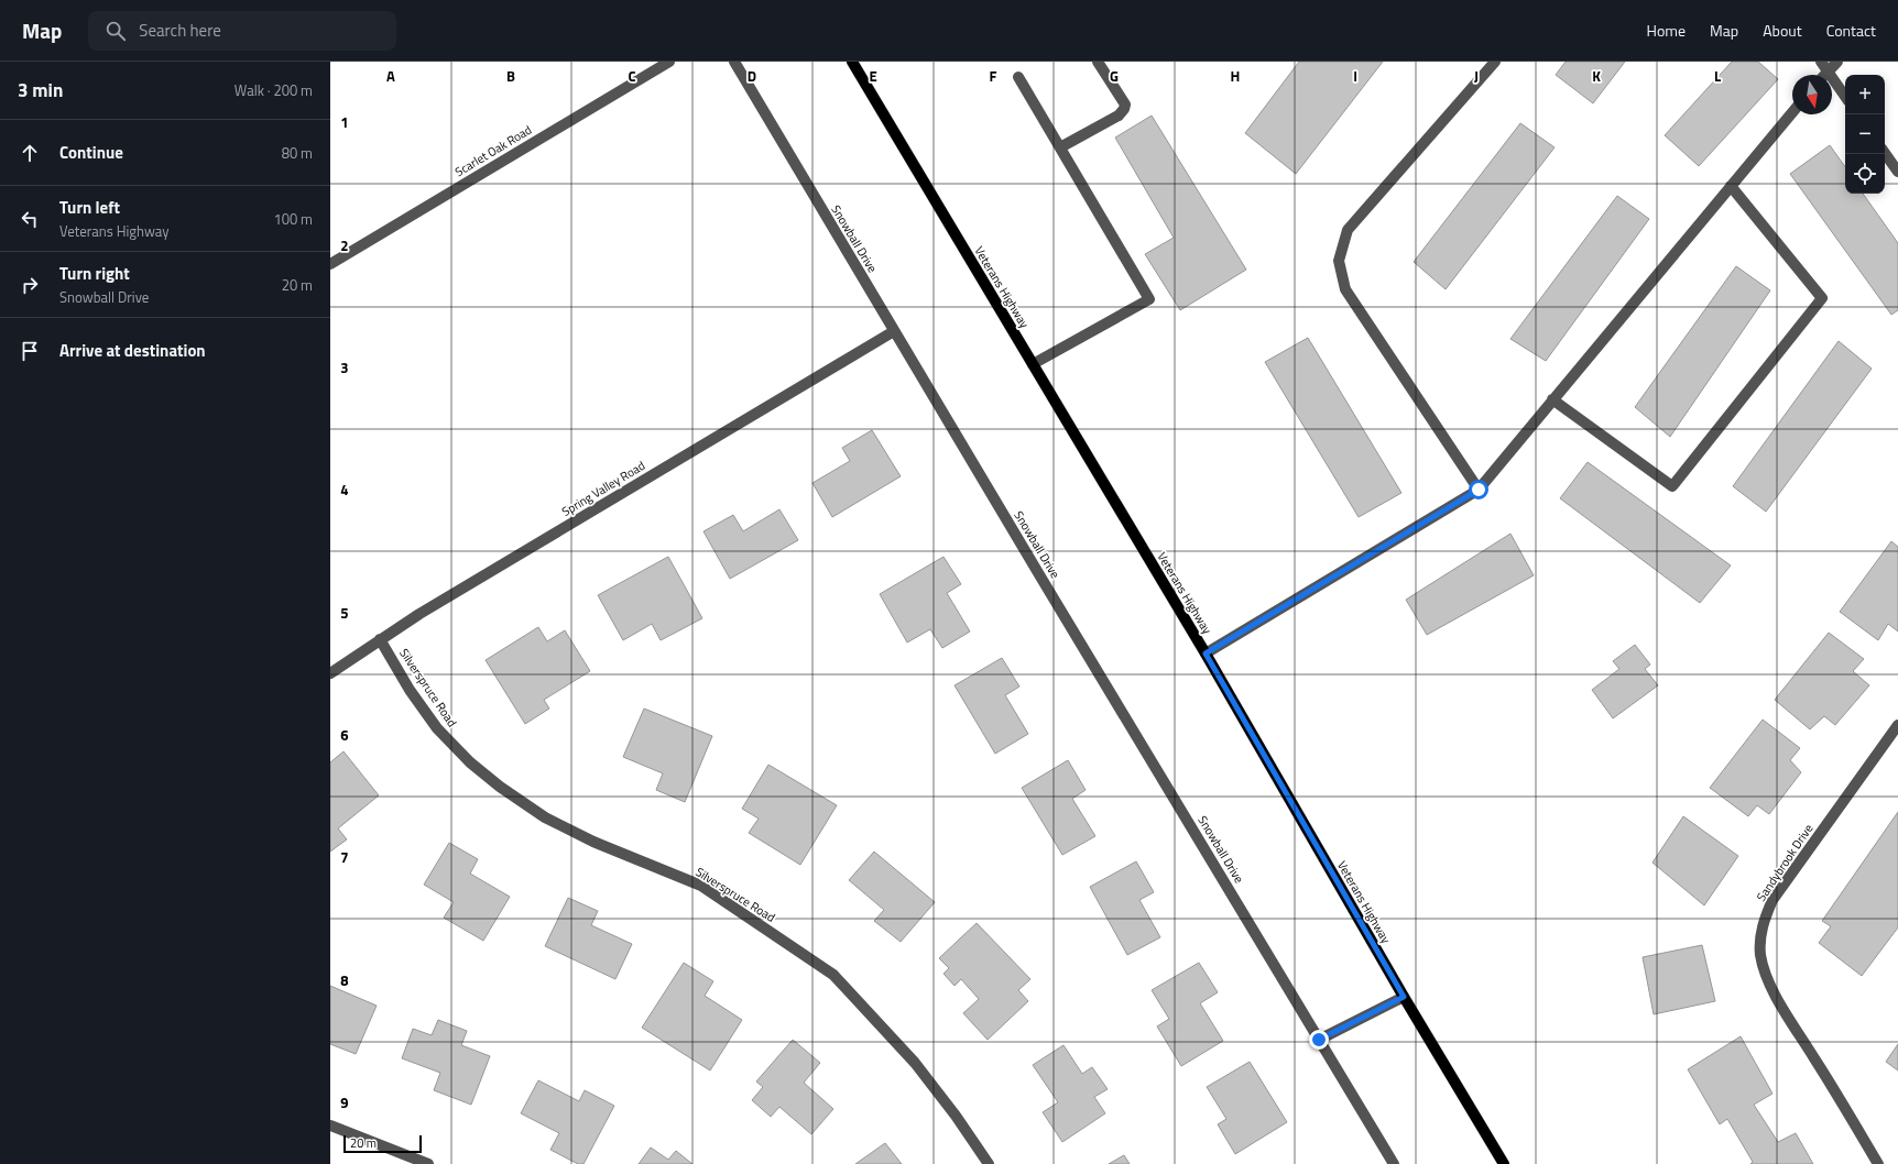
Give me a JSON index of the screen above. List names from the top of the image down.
{
  "streets": {
    "main road": ["Veterans Highway"],
    "street": [
      "Scarlet Oak Road",
      "Snowball Drive",
      "Spring Valley Road",
      "Silverspruce Road",
      "Sandybrook Drive"
    ]
  },
  "crossings": [
    ["Snowball Drive", "Spring Valley Road"],
    ["Spring Valley Road", "Silverspruce Road"]
  ],
  "scale_bar": "20 m",
  "north": "bottom",
  "page": {
    "header": "Map",
    "search": "Search here",
    "nav": [
      "Home",
      "Map",
      "About",
      "Contact"
    ],
    "heading": ["3 min", "Walk · 200 m"],
    "map_buttons": ["+", "−"],
    "list": [
      ["Continue", "80 m"],
      ["Turn left", "Veterans Highway", "100 m"],
      ["Turn right", "Snowball Drive", "20 m"],
      "Arrive at destination"
    ],
    "scale": "20 m"
  },
  "grid": {
    "columns": [
      "A",
      "B",
      "C",
      "D",
      "E",
      "F",
      "G",
      "H",
      "I",
      "J",
      "K",
      "L"
    ],
    "rows": [
      "1",
      "2",
      "3",
      "4",
      "5",
      "6",
      "7",
      "8",
      "9"
    ]
  }
}
